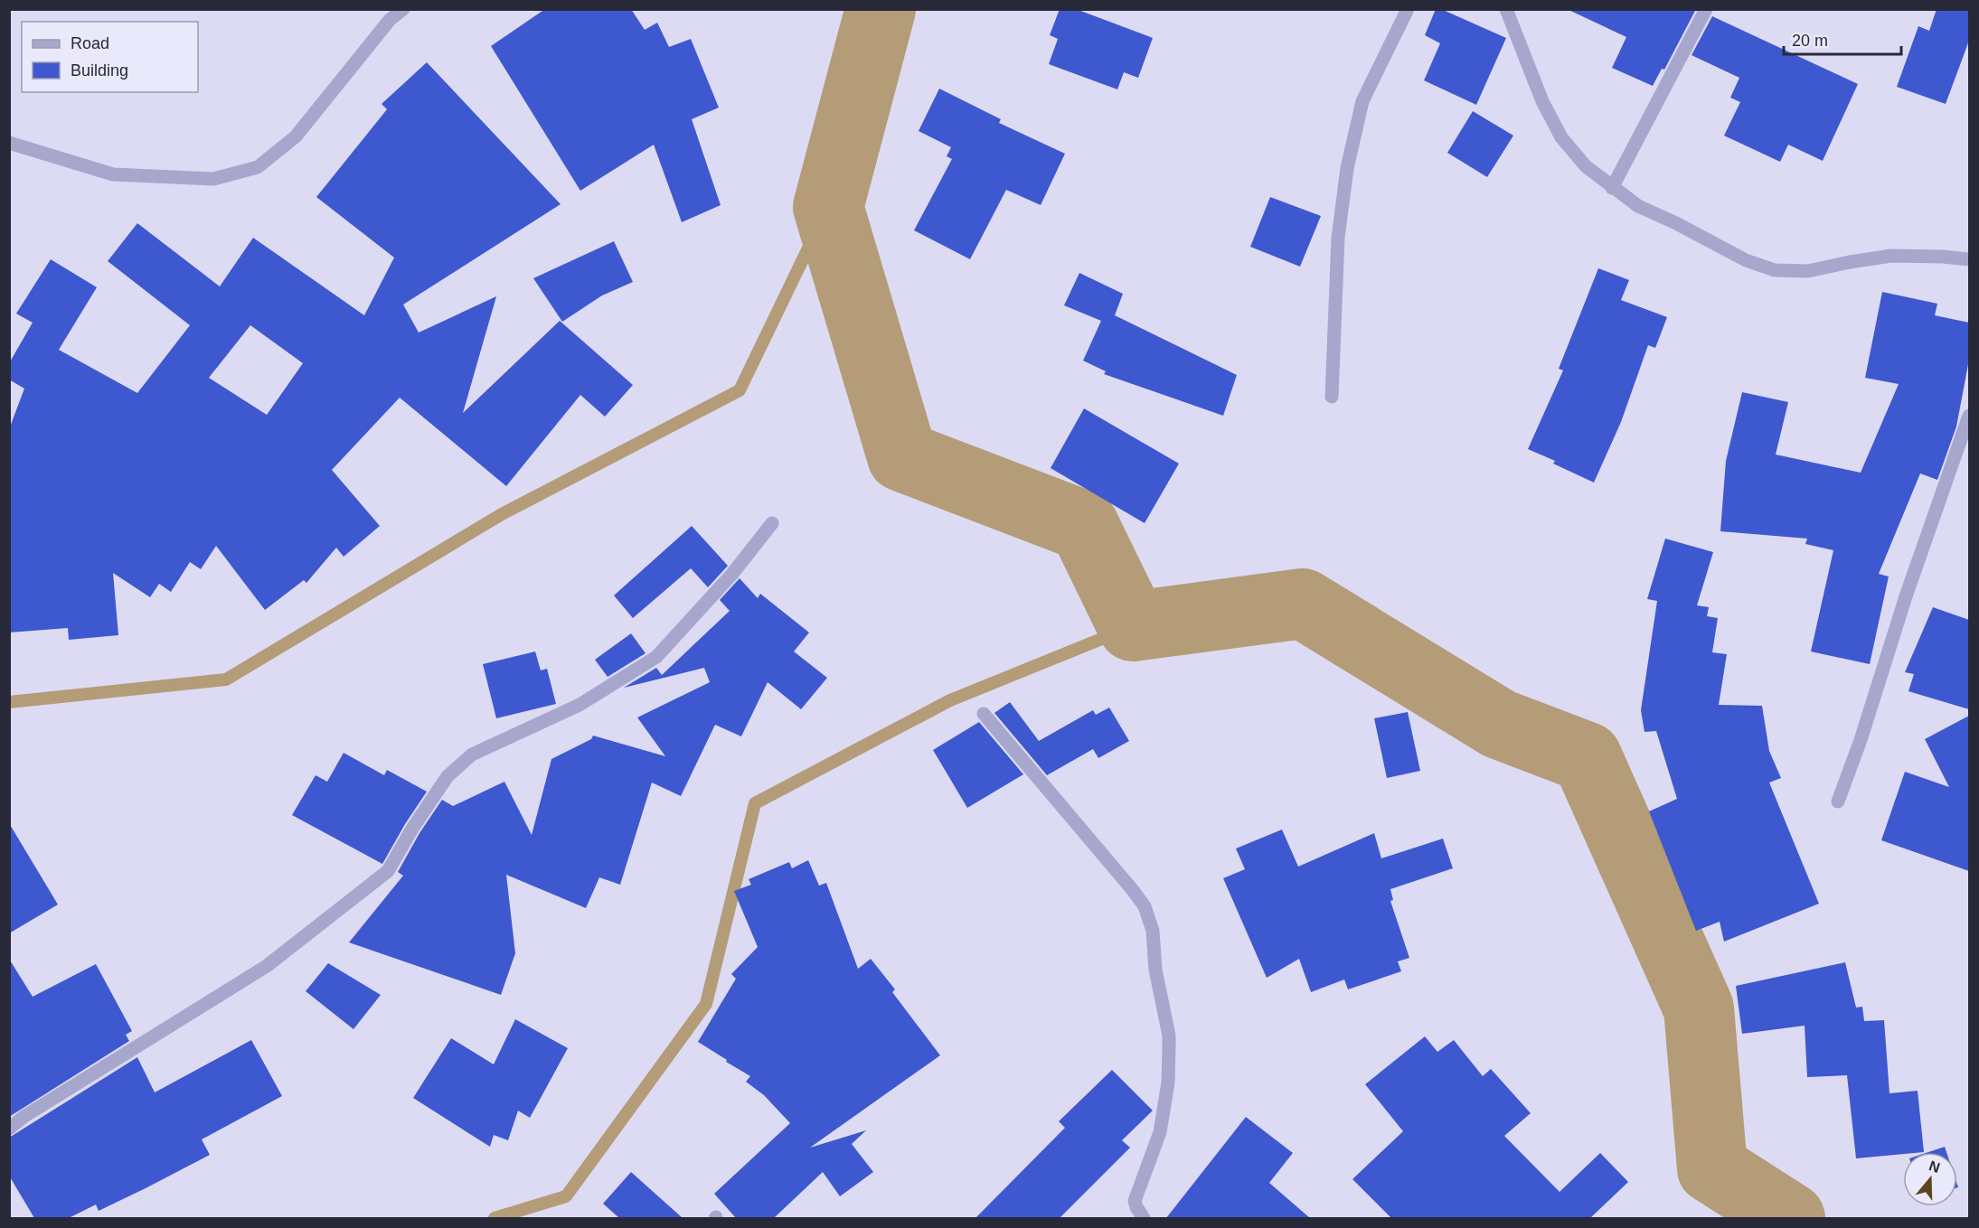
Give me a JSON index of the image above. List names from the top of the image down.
{
  "legend": ["Road", "Building"],
  "scale_bar": "20 m",
  "north": "top"
}
